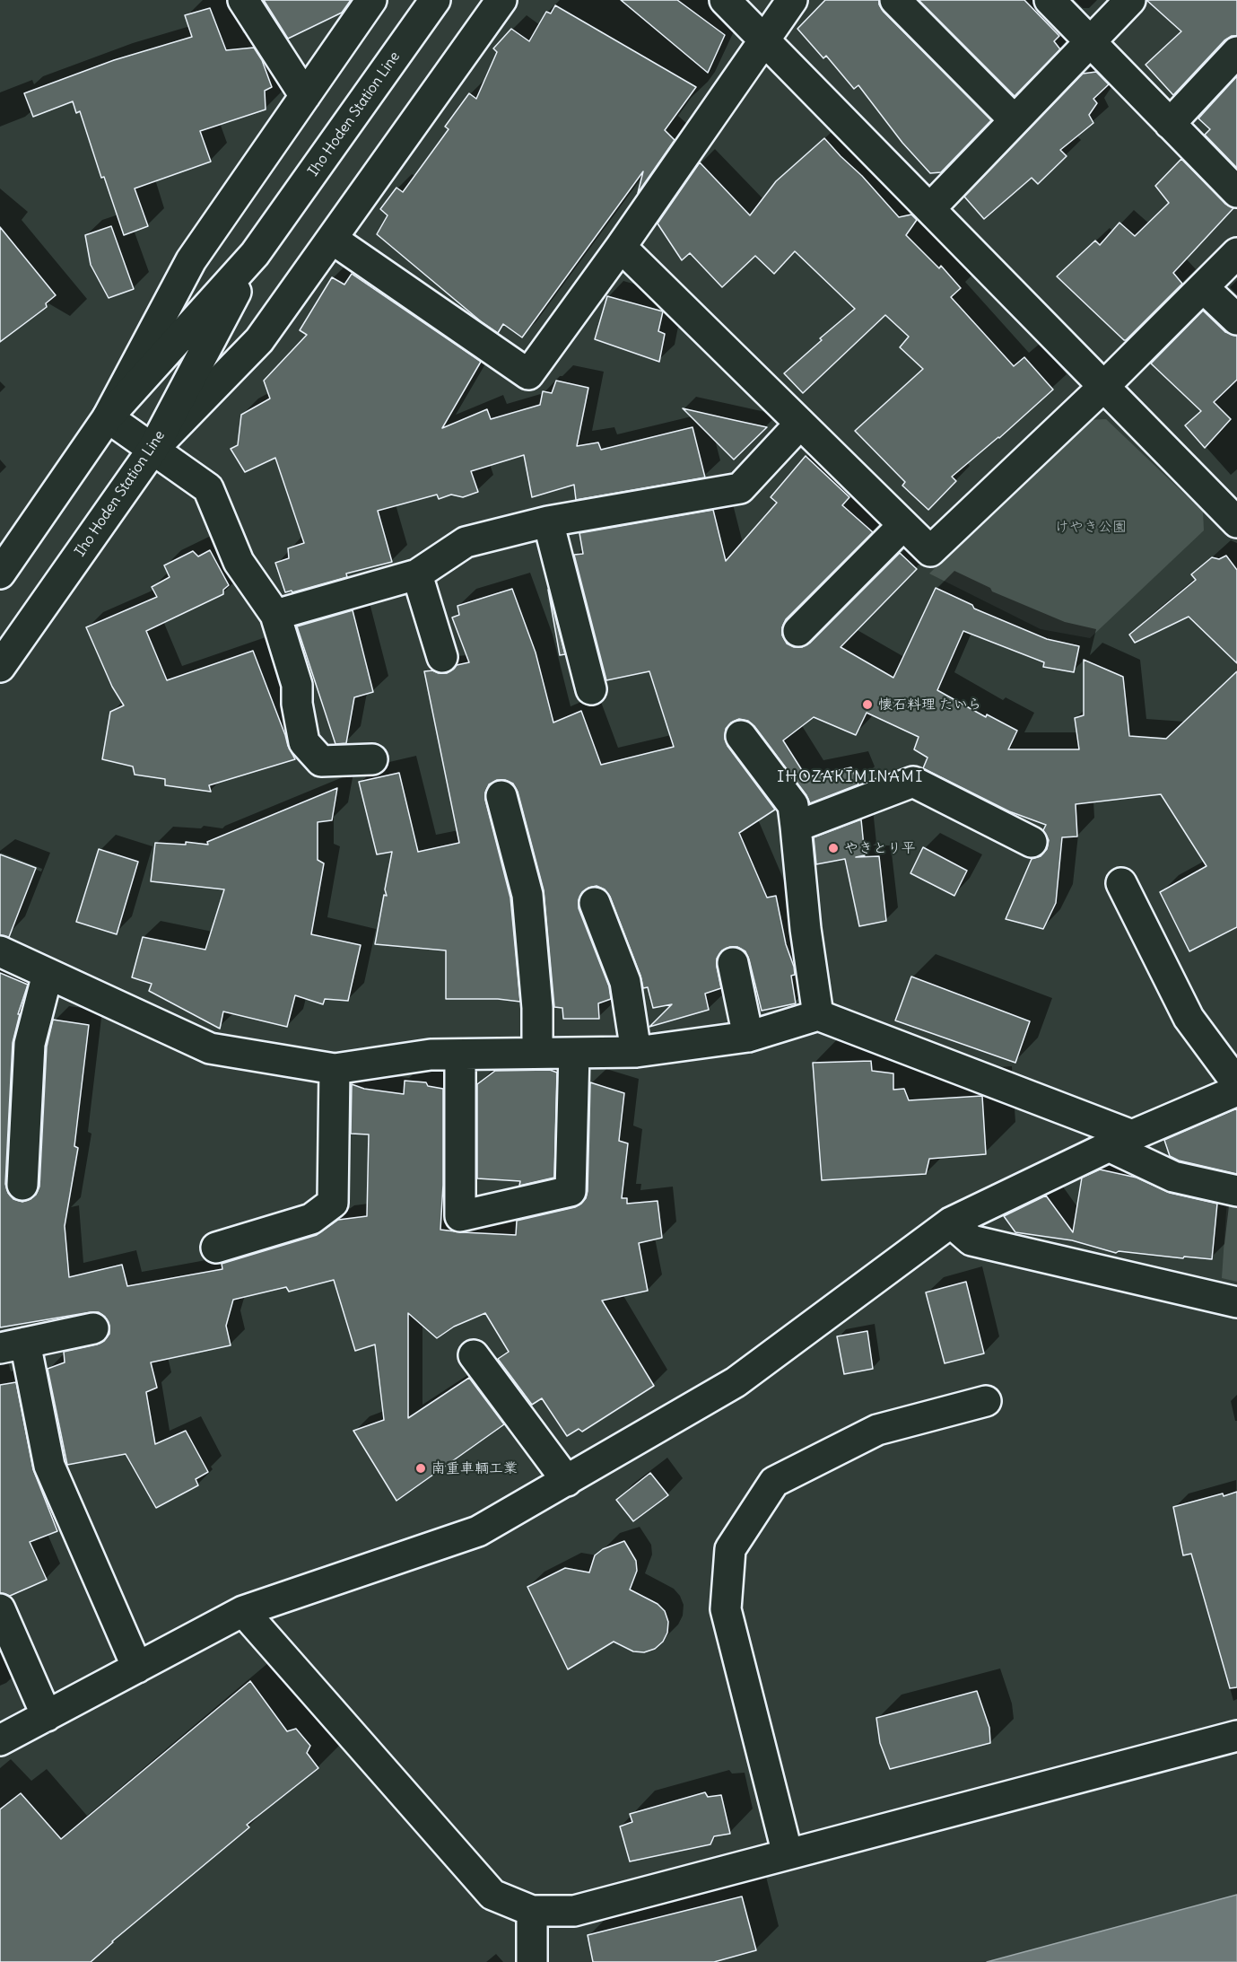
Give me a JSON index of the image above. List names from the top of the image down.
{
  "streets": {
    "street": ["Iho Hoden Station Line"]
  },
  "districts": ["IHOZAKIMINAMI"],
  "parks": ["けやき公園"],
  "places": ["懐石料理 たいら", "やきとり平", "南重車輌工業"]
}
